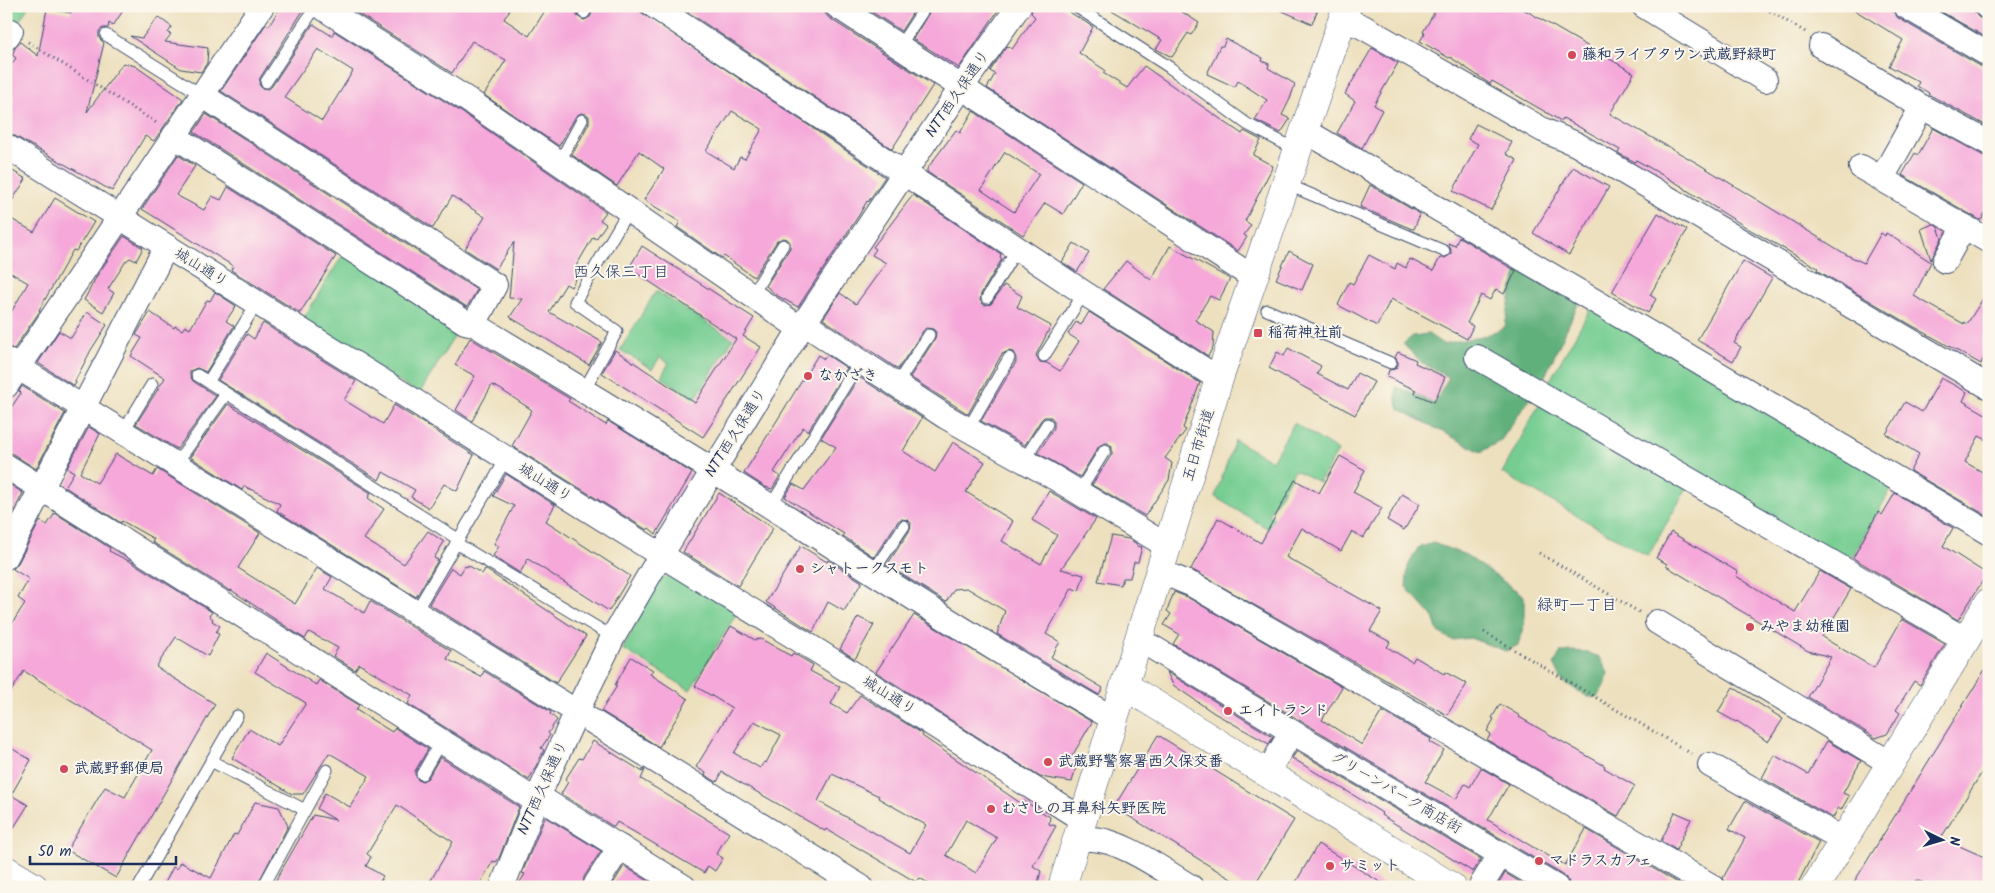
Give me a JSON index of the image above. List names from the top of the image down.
{
  "streets": {
    "main road": ["五日市街道"],
    "street": ["NTT西久保通り", "城山通り", "グリーンパーク商店街"]
  },
  "crossings": [
    ["NTT西久保通り", "城山通り"],
    ["城山通り", "五日市街道"]
  ],
  "districts": ["西久保三丁目", "緑町一丁目"],
  "places": {
    "other": [
      "藤和ライブタウン武蔵野緑町",
      "なかざき",
      "シャトークスモト",
      "みやま幼稚園",
      "エイトランド",
      "武蔵野警察署西久保交番",
      "武蔵野郵便局",
      "むさしの耳鼻科矢野医院",
      "マドラスカフェ",
      "サミット"
    ],
    "transit": ["稲荷神社前"]
  },
  "scale_bar": "50 m",
  "north": "right"
}
